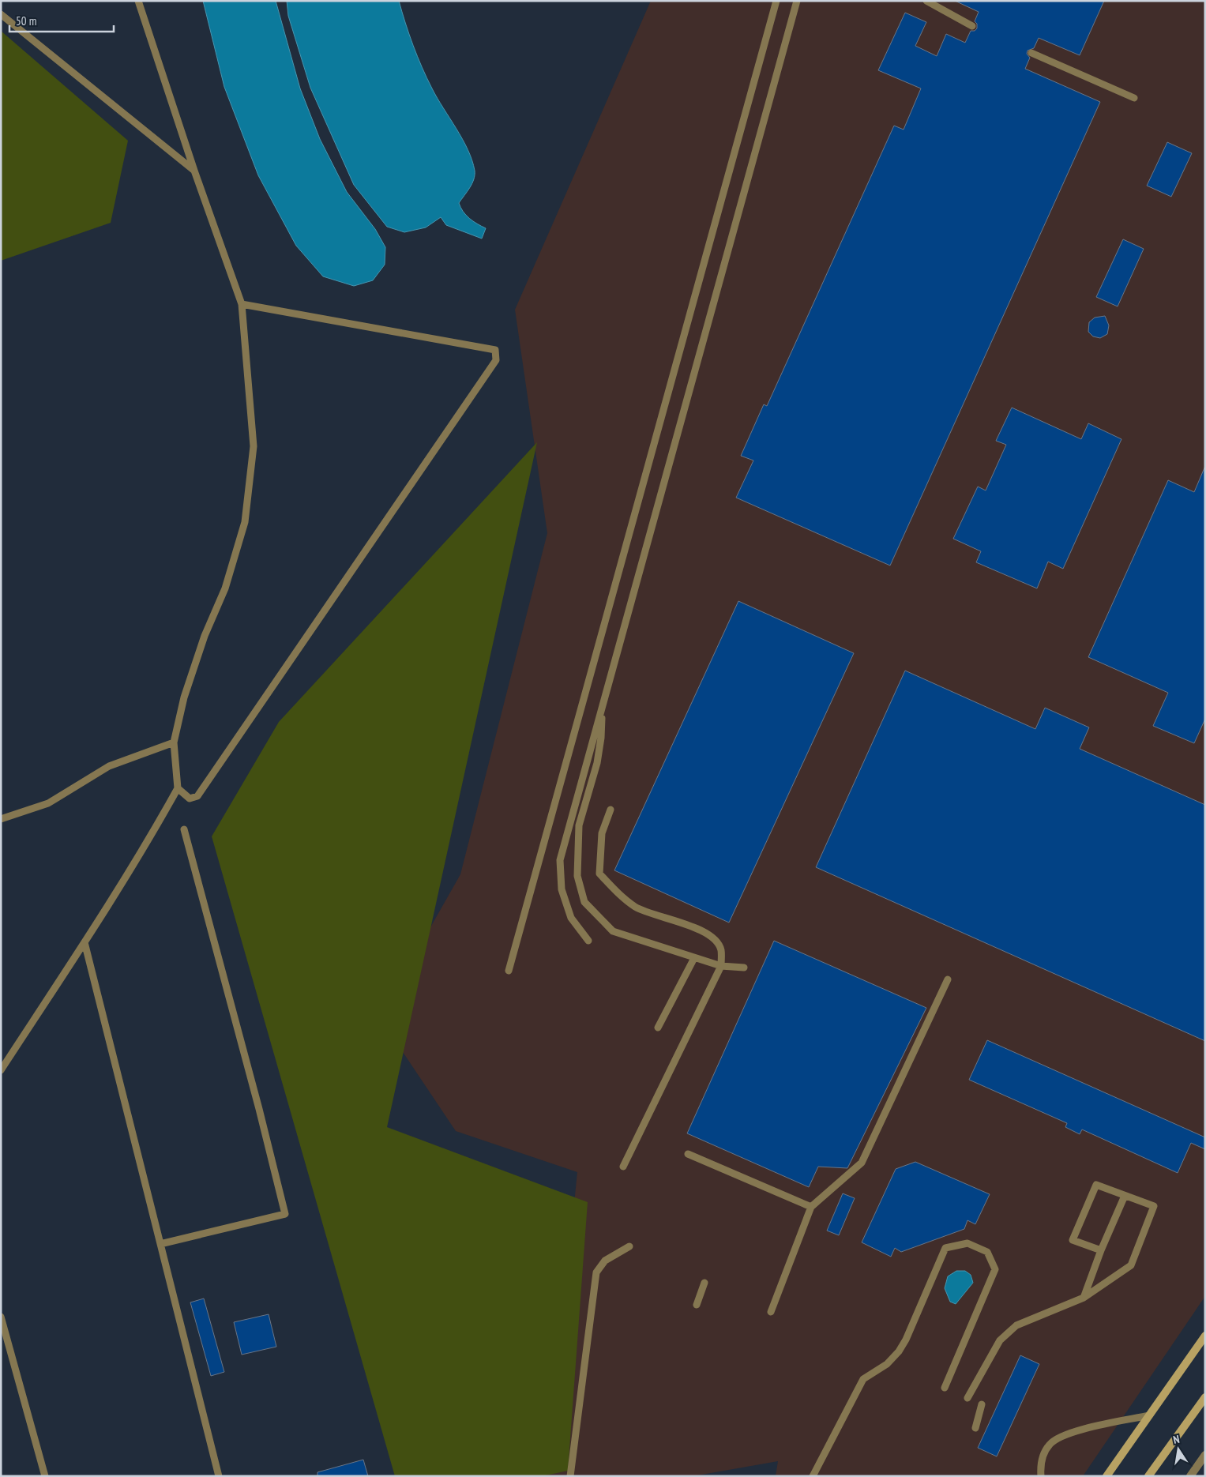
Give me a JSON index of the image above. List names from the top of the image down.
{
  "scale_bar": "50 m",
  "north": "top"
}
